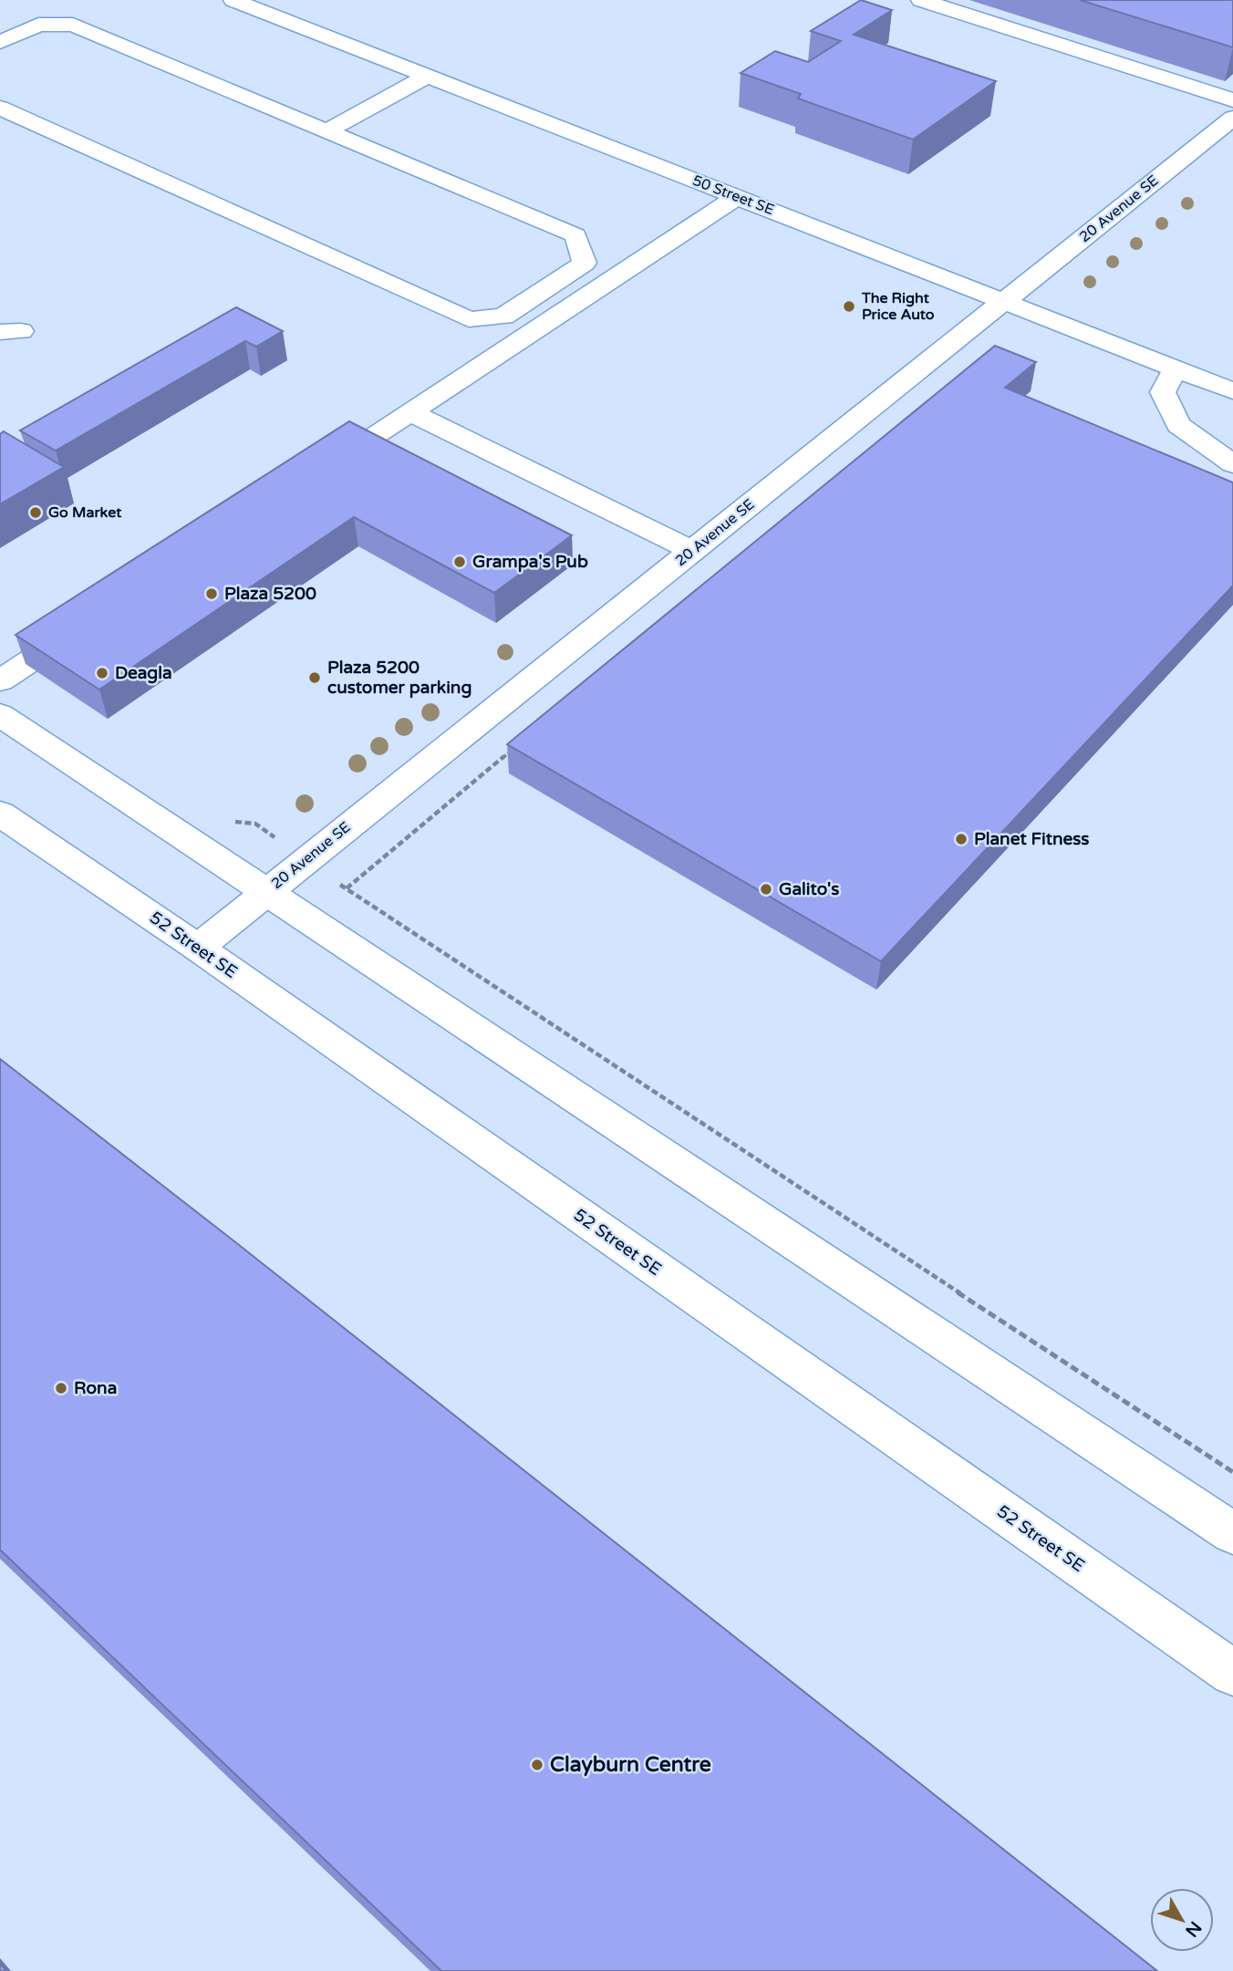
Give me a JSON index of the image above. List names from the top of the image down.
{
  "streets": {
    "street": ["50 Street SE", "20 Avenue SE", "52 Street SE"]
  },
  "crossings": [
    ["50 Street SE", "20 Avenue SE"],
    ["20 Avenue SE", "52 Street SE"]
  ],
  "places": [
    "The Right Price Auto",
    "Go Market",
    "Grampa's Pub",
    "Plaza 5200",
    "Deagla",
    "Plaza 5200 customer parking",
    "Planet Fitness",
    "Galito's",
    "Rona",
    "Clayburn Centre"
  ],
  "north": "bottom right"
}
